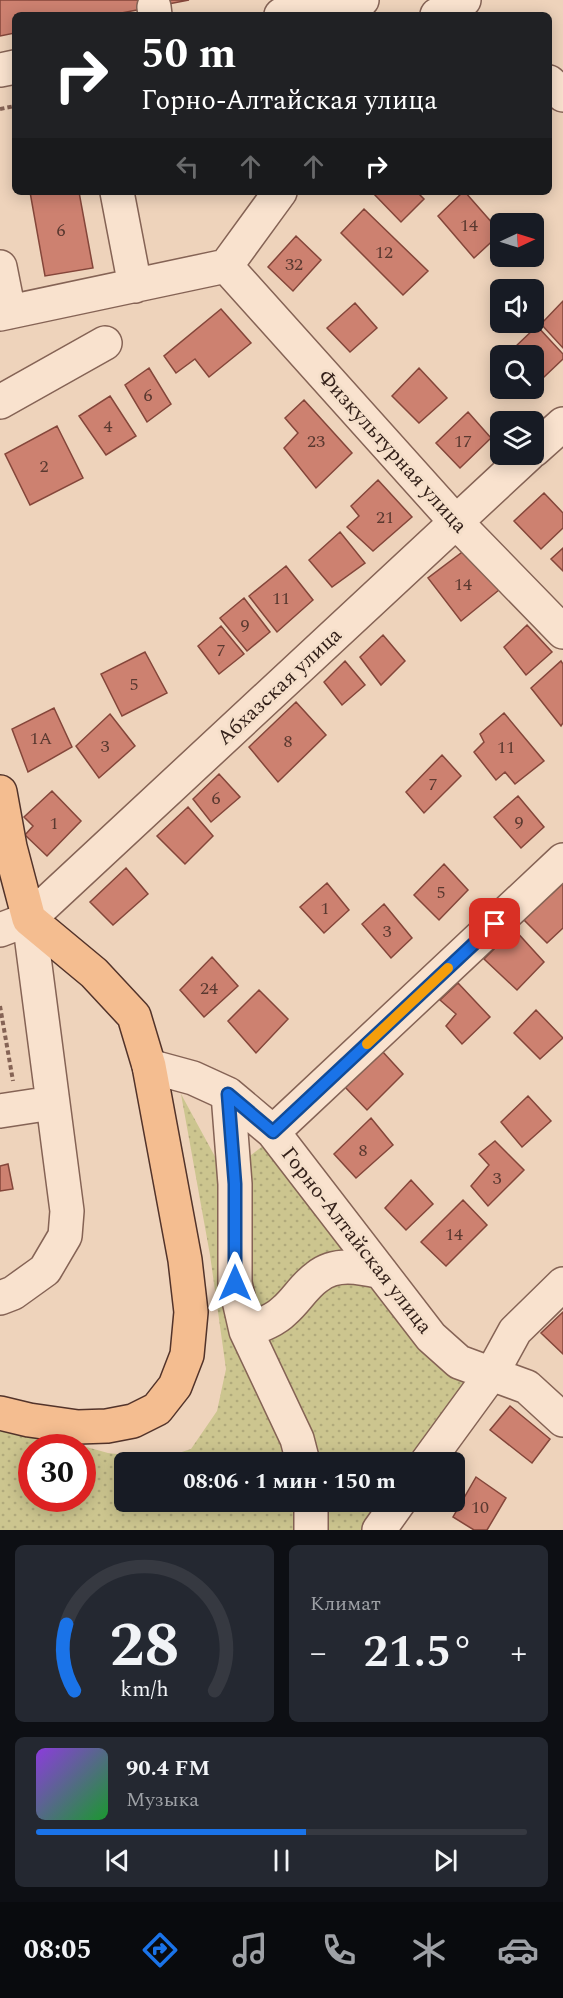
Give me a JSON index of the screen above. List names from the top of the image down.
{
  "streets": {
    "street": ["Физкультурная улица", "Абхазская улица", "Горно-Алтайская улица"]
  },
  "crossings": [
    ["Физкультурная улица", "Абхазская улица"]
  ],
  "house_numbers": [
    "14",
    "6",
    "12",
    "32",
    "6",
    "4",
    "23",
    "17",
    "2",
    "21",
    "14",
    "11",
    "9",
    "7",
    "5",
    "1А",
    "8",
    "3",
    "11",
    "7",
    "6",
    "9",
    "1",
    "5",
    "1",
    "3",
    "24",
    "8",
    "3",
    "14",
    "10"
  ],
  "north": "right",
  "page": {
    "turn": ["50 m", "Горно-Алтайская улица"],
    "limit": "30",
    "trip": "08:06 · 1 мин · 150 m",
    "tile": "Климат",
    "heat": ["−", "21.5°", "+"],
    "song": ["90.4 FM", "Музыка"],
    "tabs": "08:05",
    "gauge": ["28", "km/h"]
  }
}
